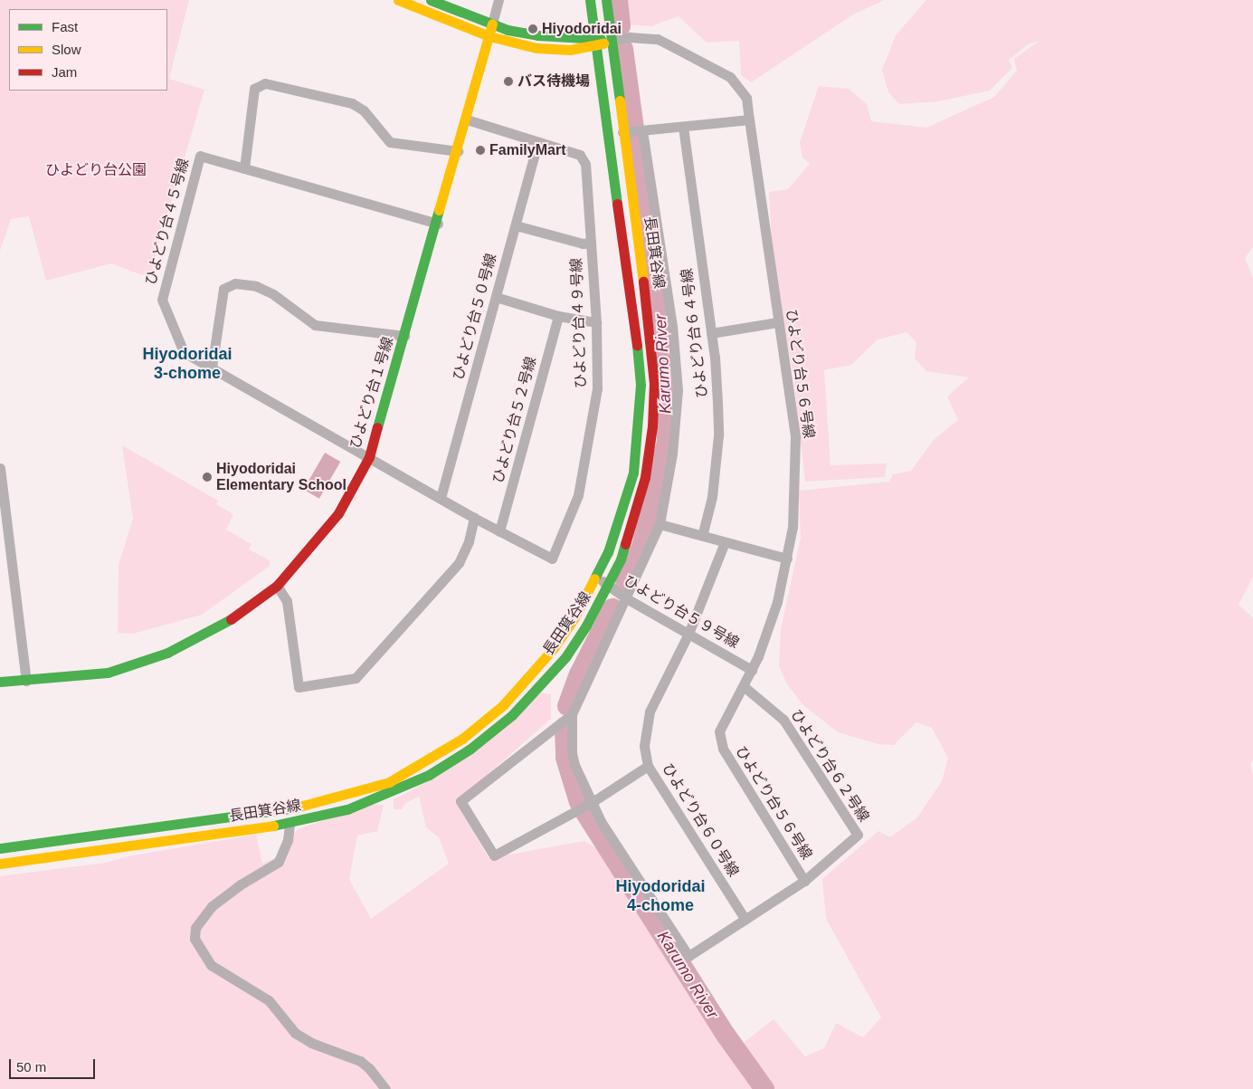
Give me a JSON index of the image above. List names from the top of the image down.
{
  "streets": {
    "street": [
      "ひよどり台４５号線",
      "長田箕谷線",
      "ひよどり台５０号線",
      "ひよどり台４９号線",
      "ひよどり台６４号線",
      "ひよどり台５６号線",
      "ひよどり台１号線",
      "ひよどり台５２号線",
      "ひよどり台５９号線",
      "ひよどり台６２号線",
      "ひよどり台６０号線"
    ]
  },
  "crossings": [
    ["ひよどり台４５号線", "ひよどり台４９号線"],
    ["ひよどり台４５号線", "ひよどり台１号線"],
    ["長田箕谷線", "ひよどり台５６号線"],
    ["長田箕谷線", "ひよどり台５９号線"],
    ["ひよどり台５０号線", "ひよどり台４９号線"],
    ["ひよどり台４９号線", "ひよどり台１号線"],
    ["ひよどり台４９号線", "ひよどり台５２号線"],
    ["ひよどり台５６号線", "ひよどり台５９号線"],
    ["ひよどり台５６号線", "ひよどり台６２号線"],
    ["ひよどり台５６号線", "ひよどり台６０号線"],
    ["ひよどり台５９号線", "ひよどり台６０号線"]
  ],
  "districts": ["Hiyodoridai 3-chome", "Hiyodoridai 4-chome"],
  "water": ["Karumo River"],
  "parks": ["ひよどり台公園"],
  "places": [
    "Hiyodoridai",
    "バス待機場",
    "FamilyMart",
    "Hiyodoridai Elementary School"
  ],
  "legend": ["Fast", "Slow", "Jam"],
  "scale_bar": "50 m"
}
